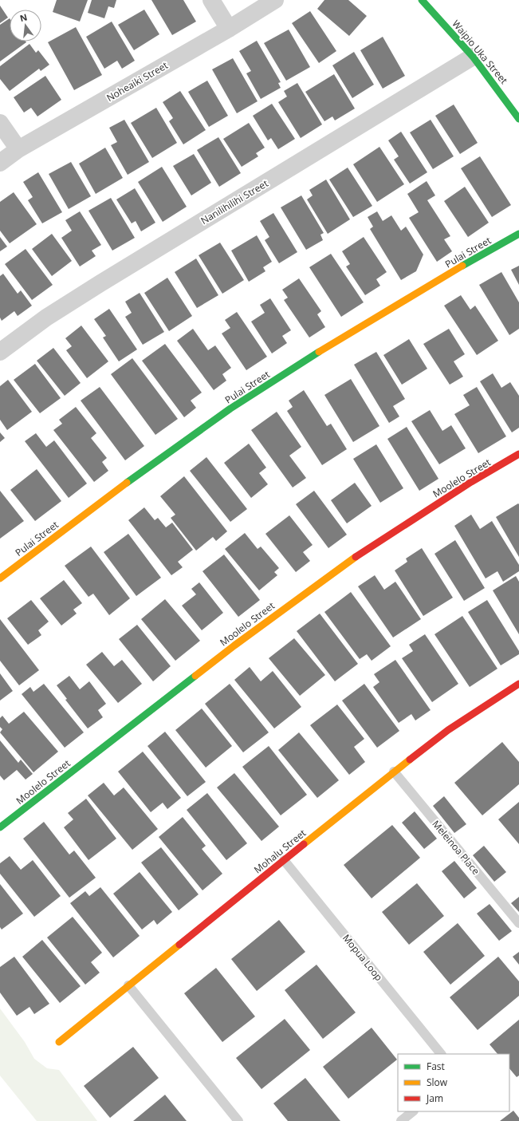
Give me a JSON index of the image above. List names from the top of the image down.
{
  "streets": {
    "street": [
      "Waipio Uka Street",
      "Noheaiki Street",
      "Nanilihilihi Street",
      "Pulai Street",
      "Moolelo Street",
      "Mohalu Street"
    ],
    "lane": ["Meleinoa Place", "Mopua Loop"]
  },
  "crossings": [
    ["Waipio Uka Street", "Nanilihilihi Street"],
    ["Meleinoa Place", "Mohalu Street"],
    ["Mohalu Street", "Mopua Loop"]
  ],
  "legend": ["Fast", "Slow", "Jam"],
  "north": "top"
}
